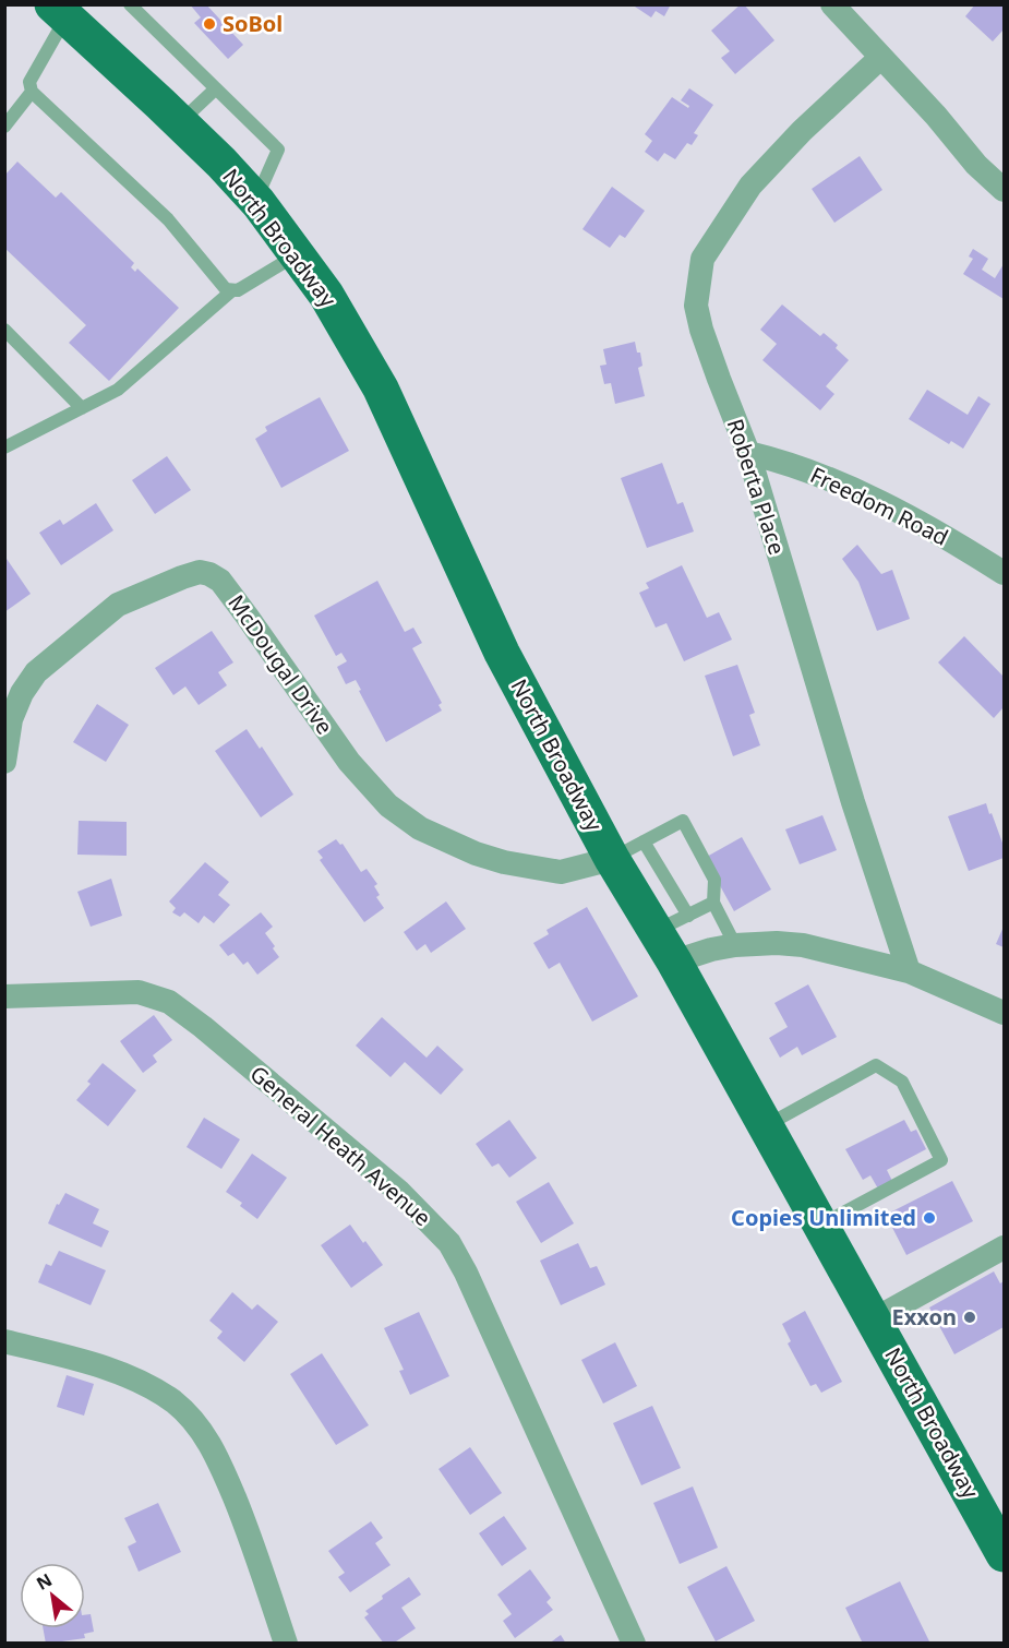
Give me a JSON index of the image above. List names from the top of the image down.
{
  "streets": {
    "main road": ["North Broadway"],
    "street": [
      "Roberta Place",
      "Freedom Road",
      "McDougal Drive",
      "General Heath Avenue"
    ]
  },
  "crossings": [
    ["North Broadway", "McDougal Drive"],
    ["Roberta Place", "Freedom Road"]
  ],
  "places": ["SoBol", "Copies Unlimited", "Exxon"],
  "north": "top left"
}
